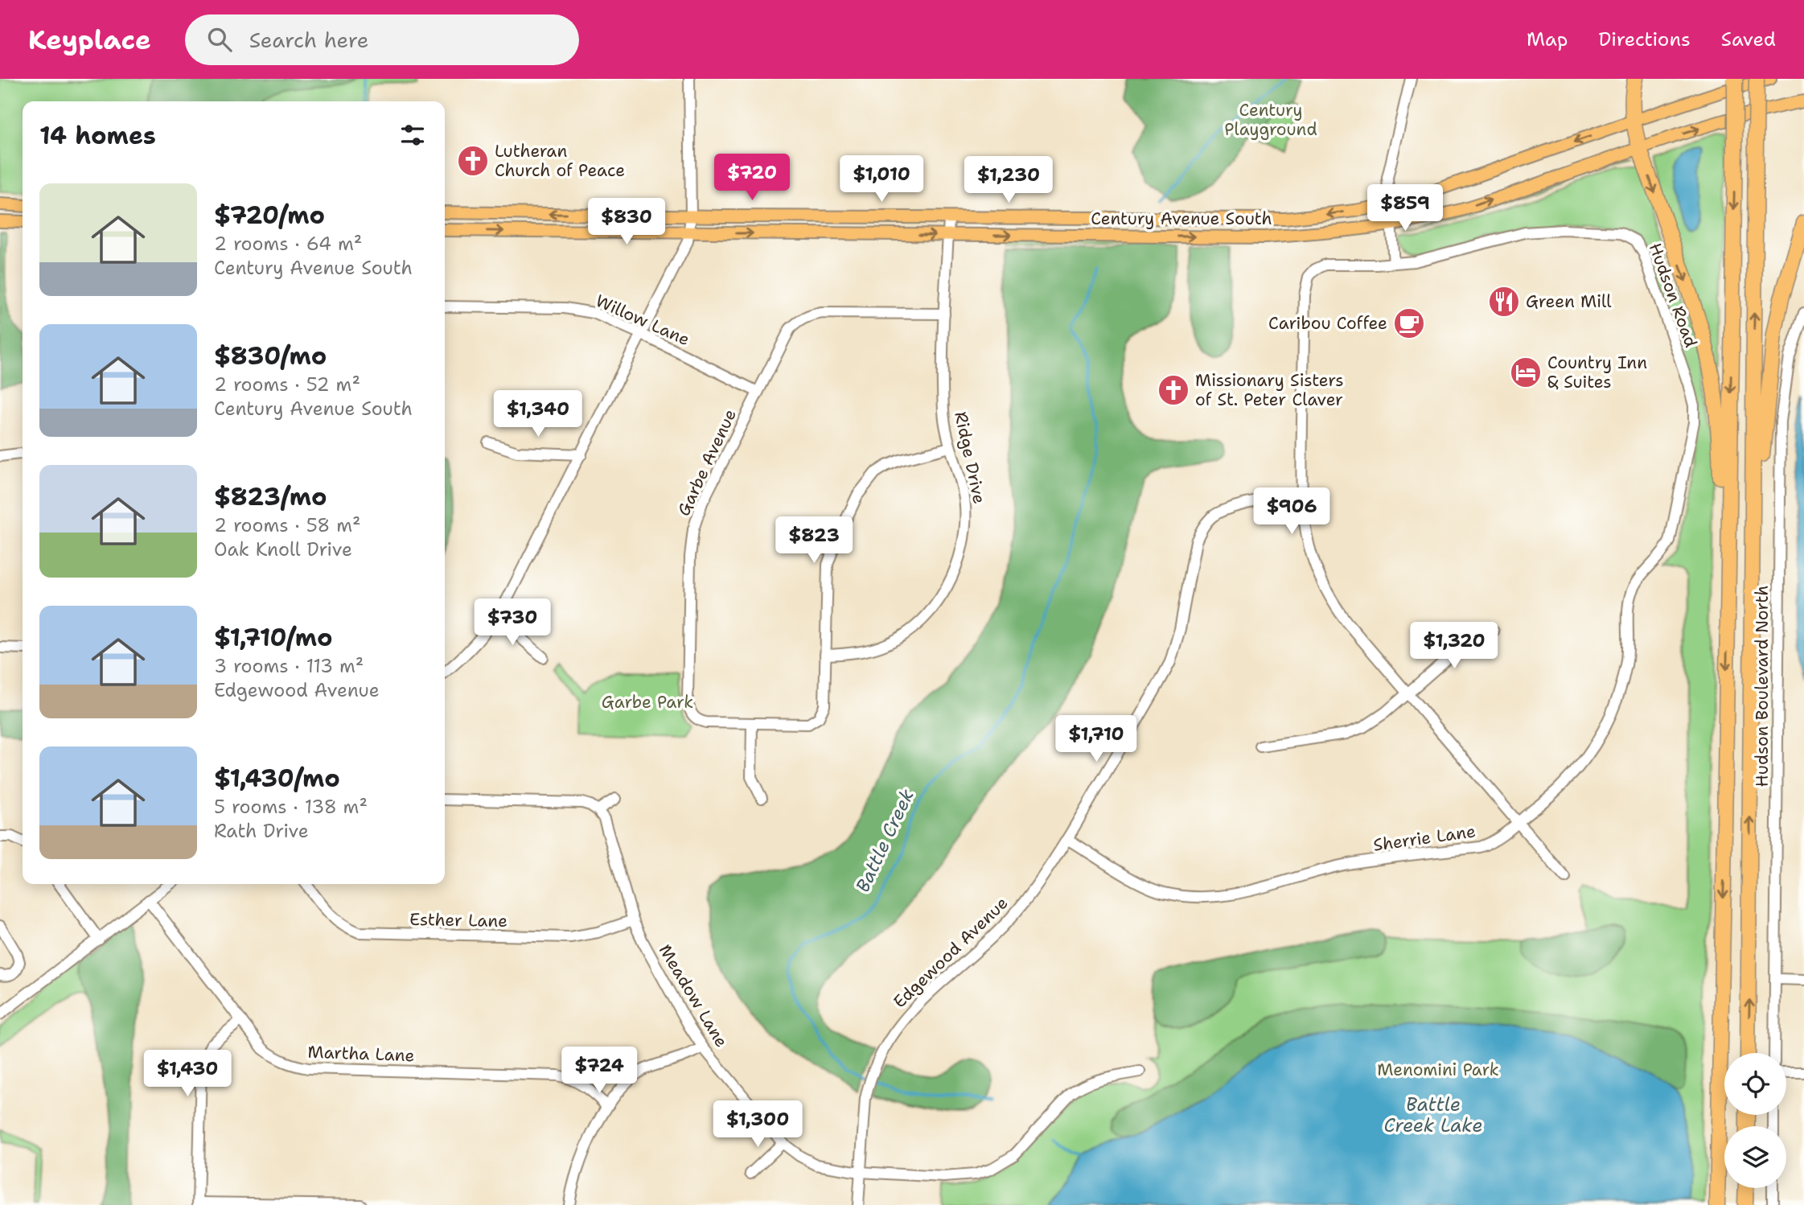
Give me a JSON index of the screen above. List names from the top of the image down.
{
  "streets": {
    "main road": ["Century Avenue South"],
    "street": [
      "Hudson Road",
      "Willow Lane",
      "Ridge Drive",
      "Garbe Avenue",
      "Hudson Boulevard North",
      "Sherrie Lane",
      "Esther Lane",
      "Edgewood Avenue",
      "Meadow Lane",
      "Martha Lane"
    ]
  },
  "crossings": [
    ["Century Avenue South", "Ridge Drive"],
    ["Hudson Road", "Sherrie Lane"],
    ["Hudson Road", "Edgewood Avenue"],
    ["Willow Lane", "Garbe Avenue"],
    ["Ridge Drive", "Garbe Avenue"],
    ["Sherrie Lane", "Edgewood Avenue"],
    ["Esther Lane", "Meadow Lane"],
    ["Edgewood Avenue", "Meadow Lane"]
  ],
  "water": ["Battle Creek", "Battle Creek Lake"],
  "parks": ["Century Playground", "Garbe Park", "Menomini Park"],
  "places": {
    "church": ["Lutheran Church of Peace", "Missionary Sisters of St. Peter Claver"],
    "restaurant": ["Green Mill"],
    "cafe": ["Caribou Coffee"],
    "hotel": ["Country Inn & Suites"]
  },
  "page": {
    "header": "Keyplace",
    "search": "Search here",
    "nav": ["Map", "Directions", "Saved"],
    "heading": "14 homes",
    "price": [
      "$720",
      "$1,010",
      "$1,230",
      "$859",
      "$830",
      "$1,340",
      "$906",
      "$823",
      "$730",
      "$1,320",
      "$1,710",
      "$724",
      "$1,430",
      "$1,300"
    ],
    "list": [
      {
        "name": "$720/mo",
        "note": "2 rooms · 64 m² · Century Avenue South"
      },
      {
        "name": "$830/mo",
        "note": "2 rooms · 52 m² · Century Avenue South"
      },
      {
        "name": "$823/mo",
        "note": "2 rooms · 58 m² · Oak Knoll Drive"
      },
      {
        "name": "$1,710/mo",
        "note": "3 rooms · 113 m² · Edgewood Avenue"
      },
      {
        "name": "$1,430/mo",
        "note": "5 rooms · 138 m² · Rath Drive"
      }
    ]
  }
}
